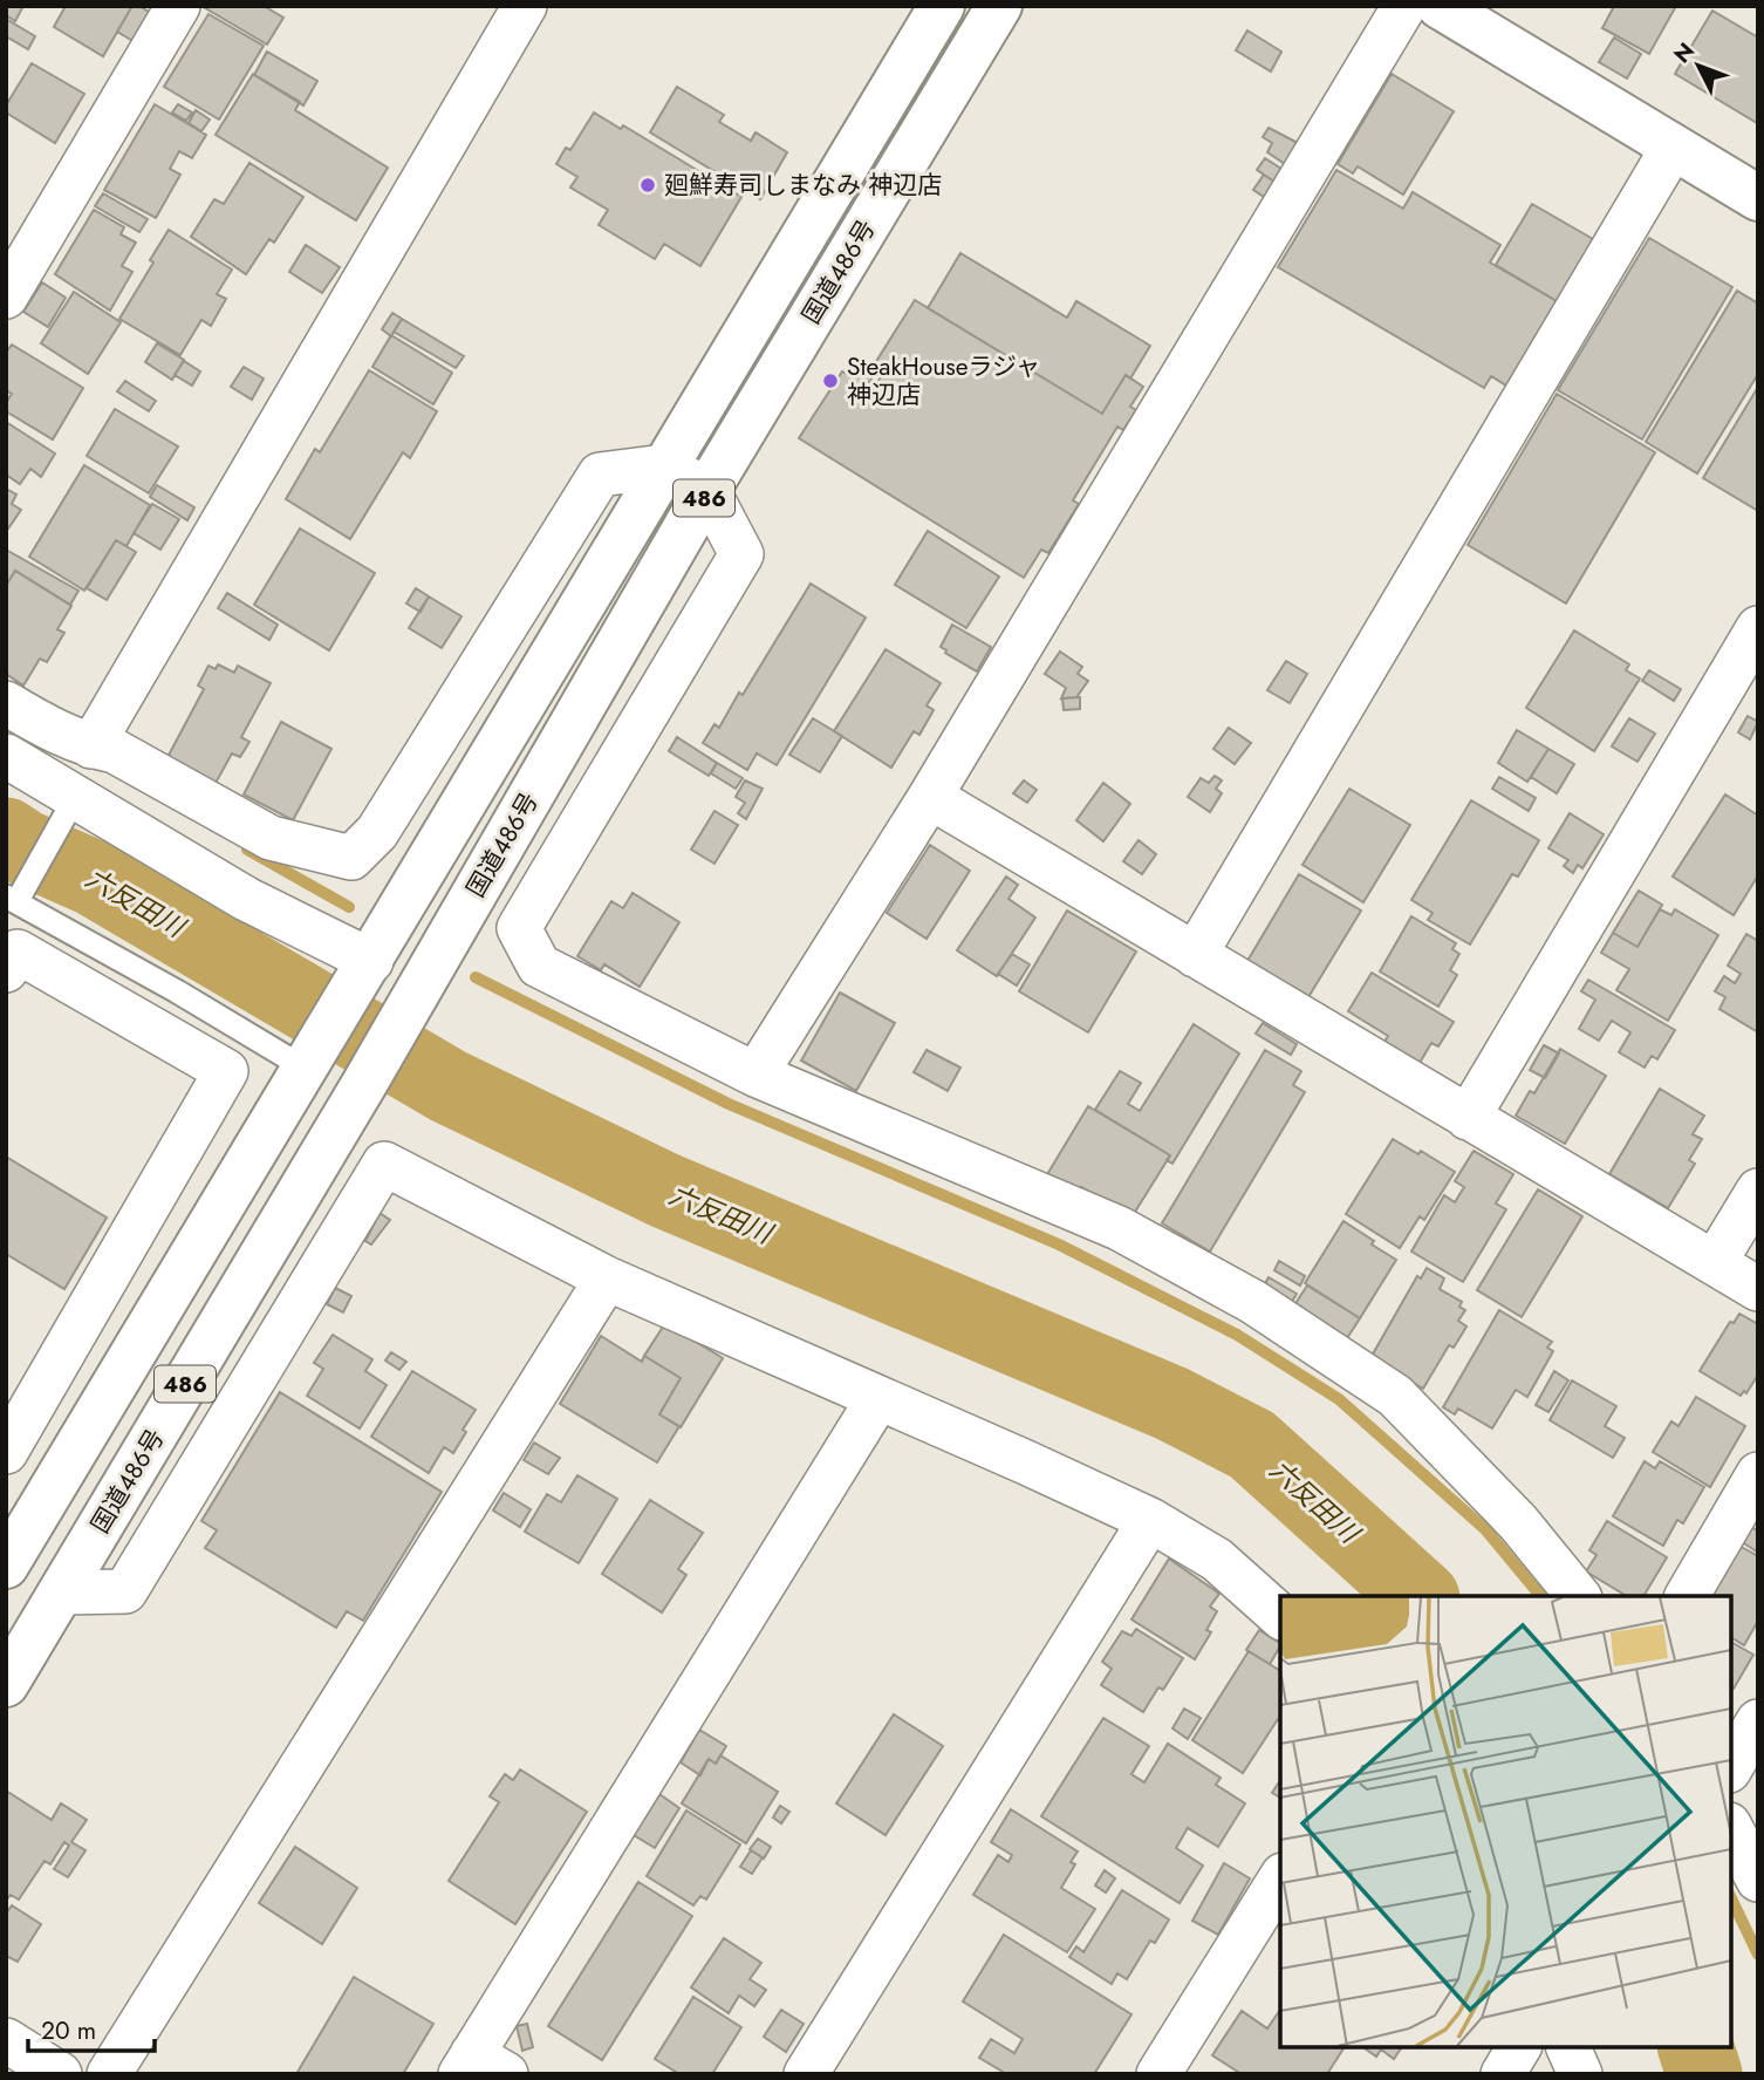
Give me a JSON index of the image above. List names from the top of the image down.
{
  "streets": {
    "main road": ["国道486号", "486"]
  },
  "water": ["六反田川"],
  "places": ["廻鮮寿司しまなみ 神辺店", "SteakHouseラジャ 神辺店"],
  "scale_bar": "20 m",
  "north": "top left"
}
